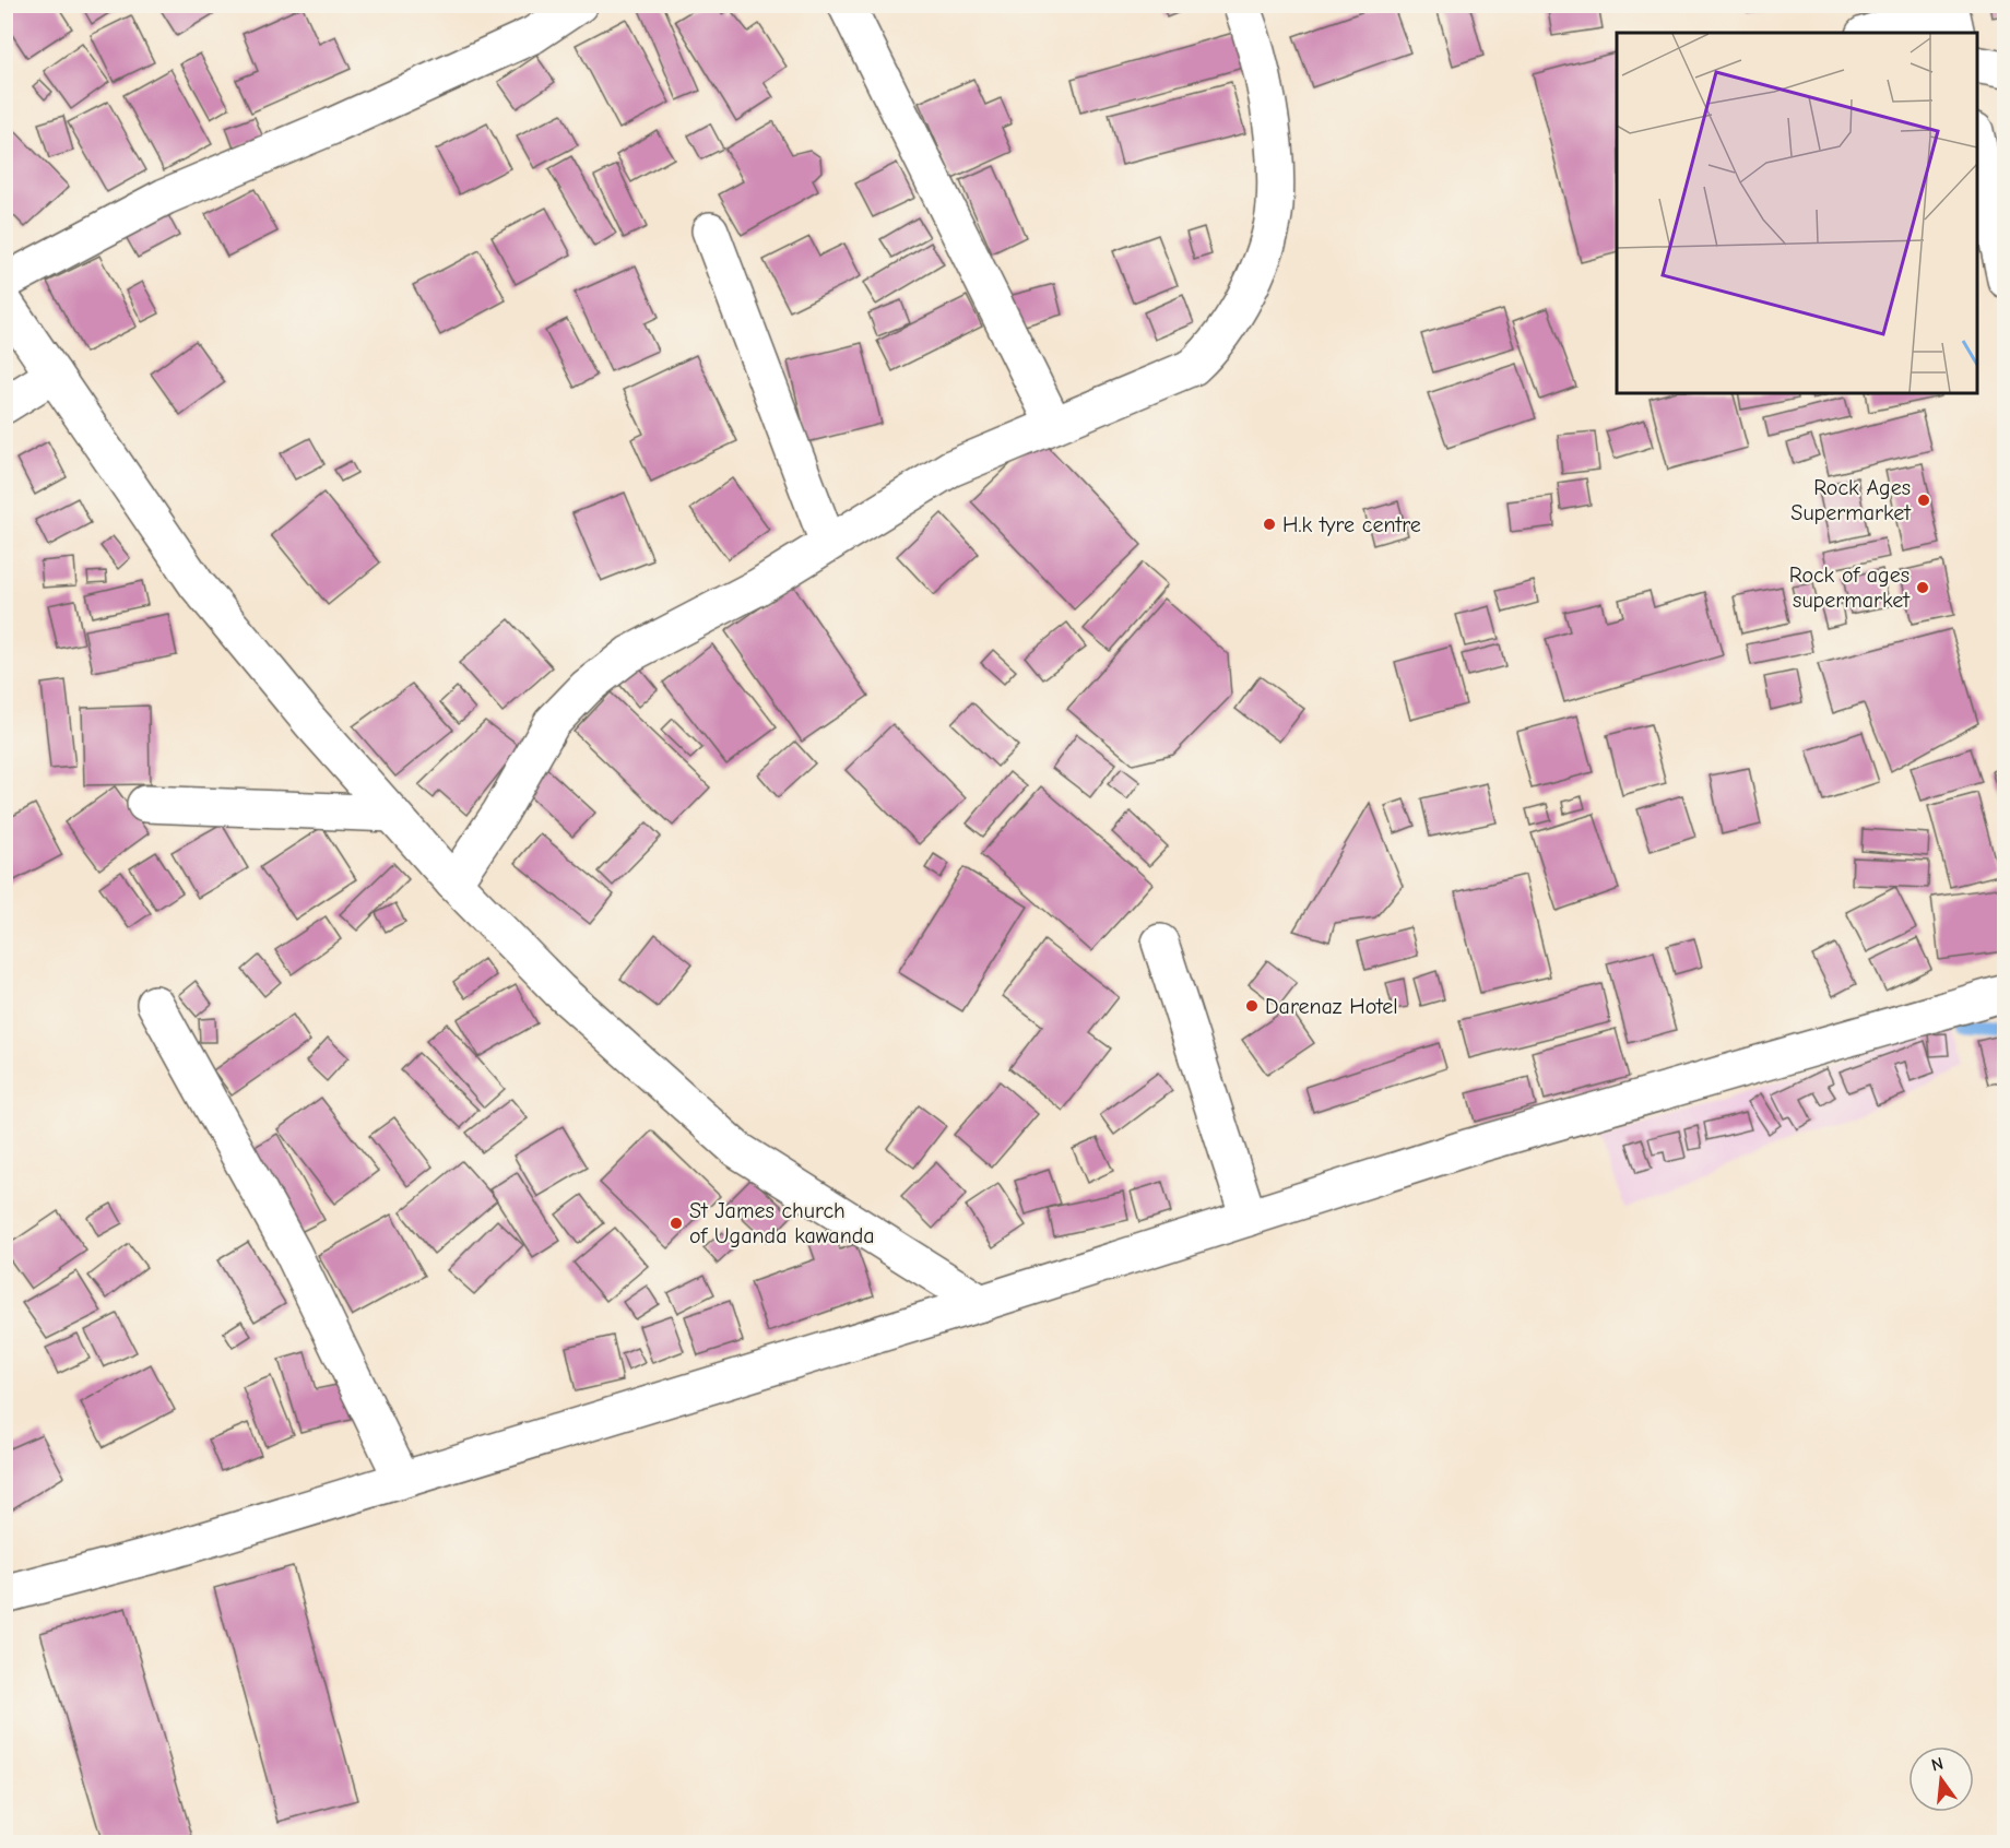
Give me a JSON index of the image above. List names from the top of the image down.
{
  "places": [
    "Rock Ages Supermarket",
    "H.k tyre centre",
    "Rock of ages supermarket",
    "Darenaz Hotel",
    "St James church of Uganda kawanda"
  ],
  "north": "top"
}
